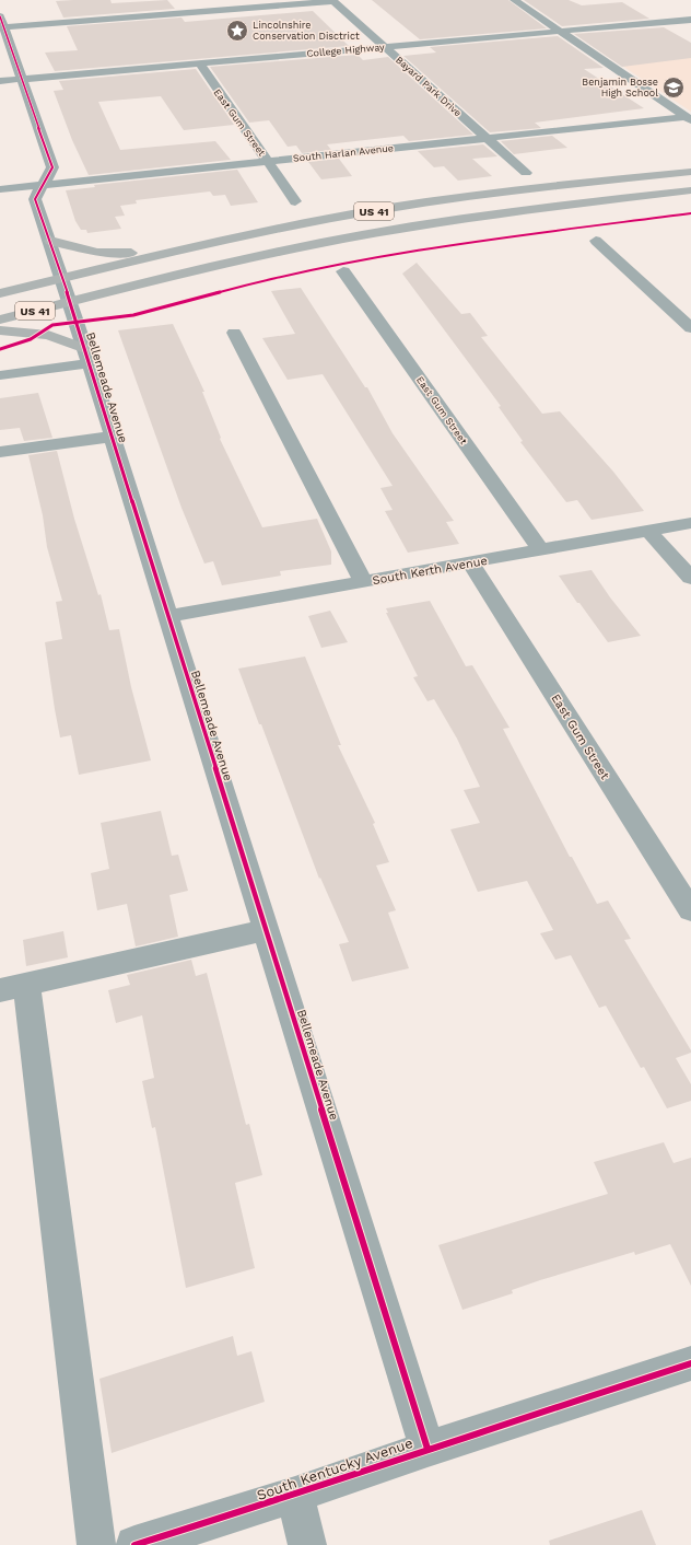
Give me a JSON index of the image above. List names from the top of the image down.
{
  "streets": {
    "highway": ["US 41"],
    "street": [
      "College Highway",
      "Bayard Park Drive",
      "East Gum Street",
      "South Harlan Avenue",
      "Bellemeade Avenue",
      "South Kerth Avenue",
      "South Kentucky Avenue"
    ]
  },
  "crossings": [
    ["College Highway", "Bayard Park Drive"],
    ["College Highway", "East Gum Street"],
    ["College Highway", "Bellemeade Avenue"],
    ["Bayard Park Drive", "South Harlan Avenue"],
    ["East Gum Street", "South Harlan Avenue"],
    ["East Gum Street", "South Kerth Avenue"],
    ["South Harlan Avenue", "Bellemeade Avenue"],
    ["US 41", "Bellemeade Avenue"],
    ["Bellemeade Avenue", "South Kerth Avenue"],
    ["Bellemeade Avenue", "South Kentucky Avenue"]
  ],
  "places": {
    "place": ["Lincolnshire Conservation Disctrict"],
    "school or university": ["Benjamin Bosse High School"]
  }
}
